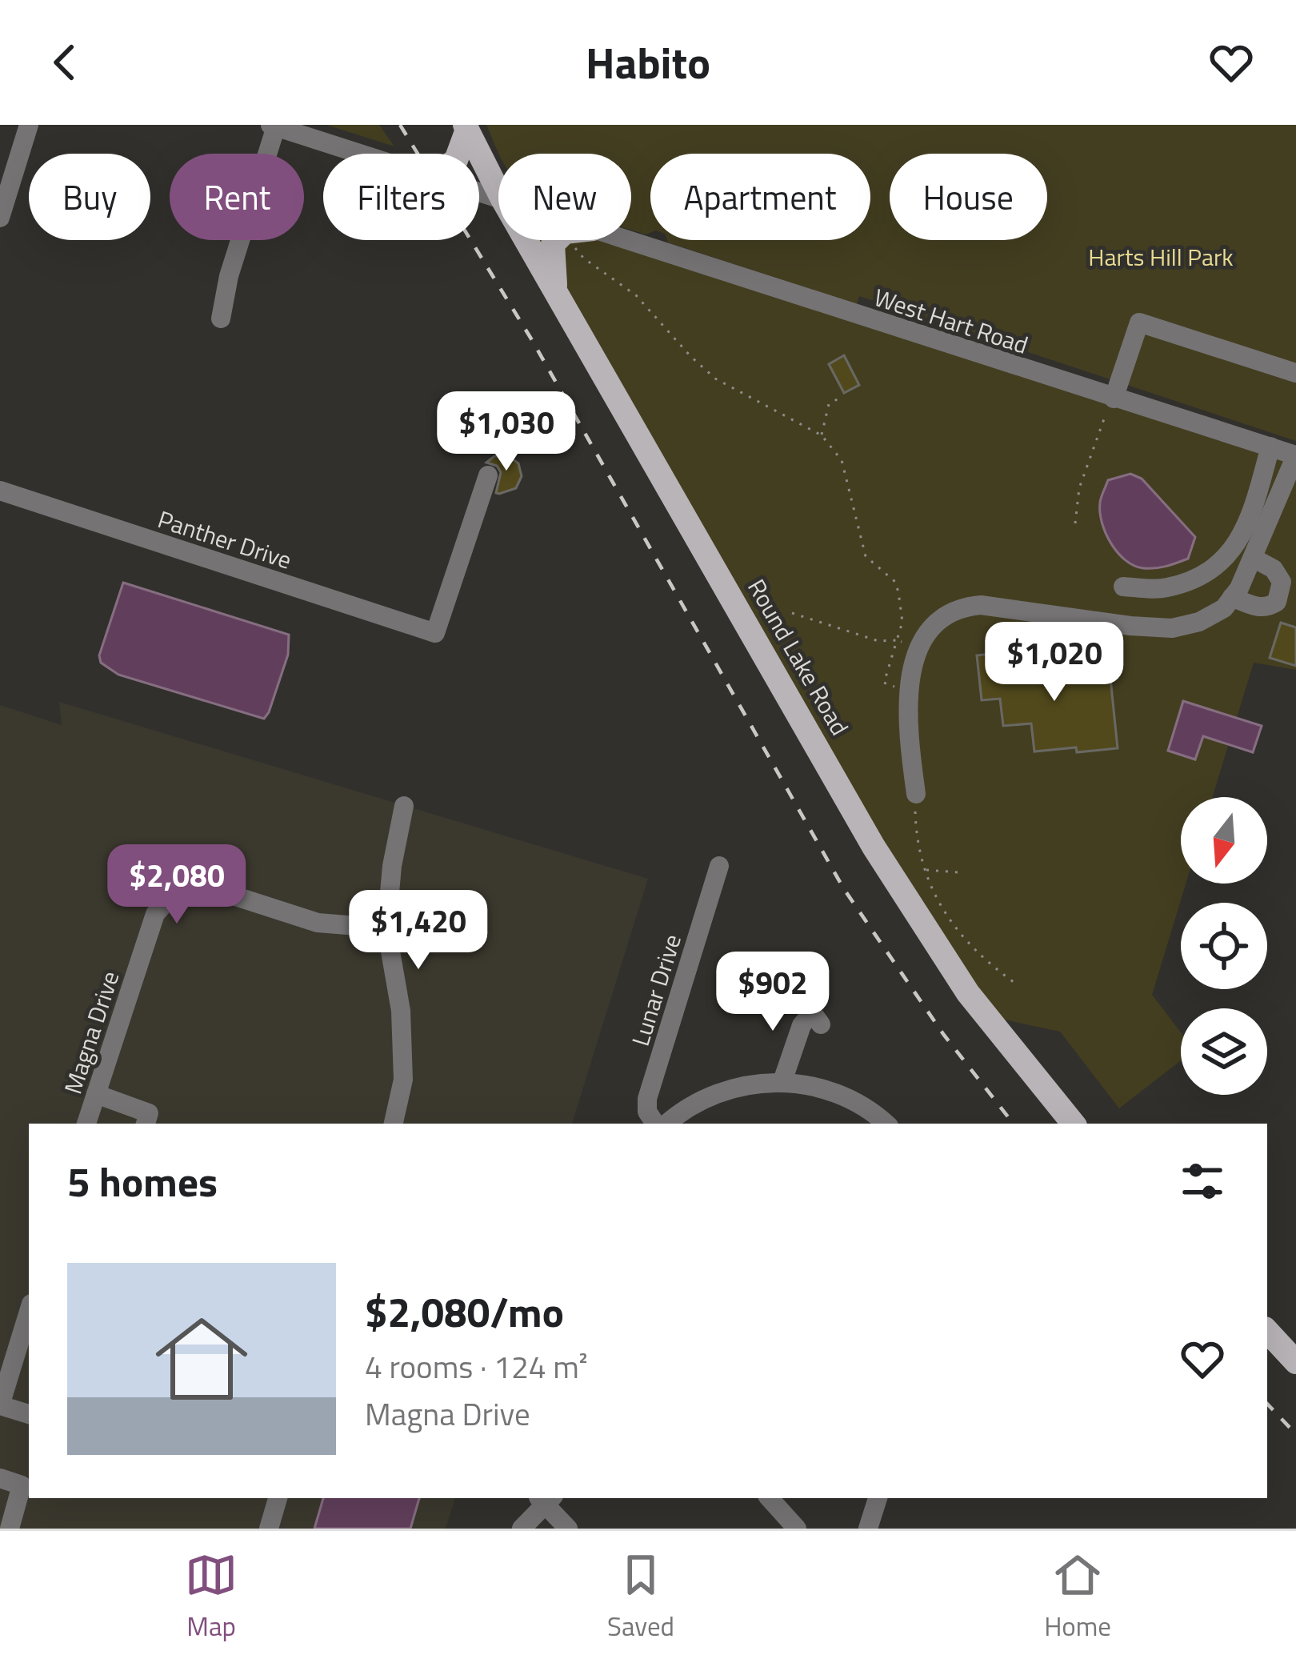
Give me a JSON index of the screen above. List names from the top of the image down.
{
  "streets": {
    "main road": ["Round Lake Road"],
    "street": [
      "West Hart Road",
      "Panther Drive",
      "Lunar Drive",
      "Magna Drive"
    ]
  },
  "parks": ["Harts Hill Park"],
  "north": "bottom",
  "page": {
    "header": "Habito",
    "chip": [
      "Buy",
      "Rent",
      "Filters",
      "New",
      "Apartment",
      "House"
    ],
    "price": [
      "$1,030",
      "$1,020",
      "$2,080",
      "$1,420",
      "$902"
    ],
    "heading": "5 homes",
    "list": [
      {
        "name": "$2,080/mo",
        "note": "4 rooms · 124 m² · Magna Drive"
      }
    ],
    "tabs": ["Map", "Saved", "Home"]
  }
}
